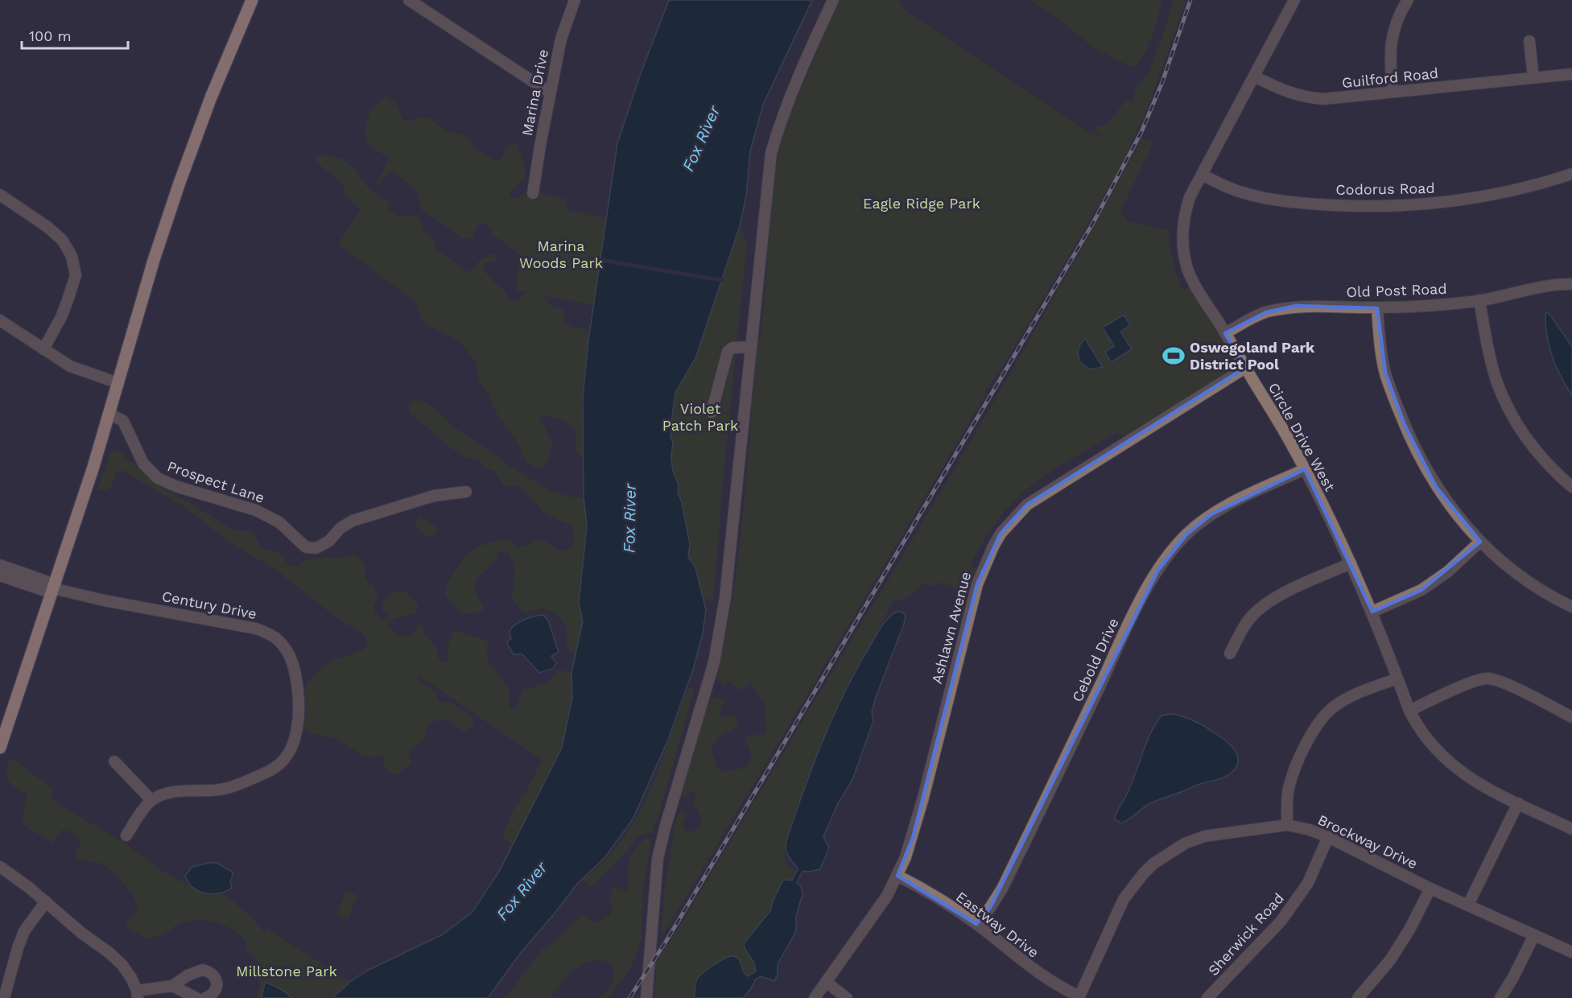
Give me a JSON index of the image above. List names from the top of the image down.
{
  "streets": {
    "street": [
      "Guilford Road",
      "Marina Drive",
      "Codorus Road",
      "Old Post Road",
      "Circle Drive West",
      "Prospect Lane",
      "Century Drive",
      "Ashlawn Avenue",
      "Cebold Drive",
      "Brockway Drive",
      "Eastway Drive",
      "Sherwick Road"
    ]
  },
  "crossings": [
    ["Guilford Road", "Circle Drive West"],
    ["Codorus Road", "Circle Drive West"],
    ["Old Post Road", "Circle Drive West"],
    ["Circle Drive West", "Ashlawn Avenue"],
    ["Circle Drive West", "Cebold Drive"],
    ["Ashlawn Avenue", "Eastway Drive"],
    ["Cebold Drive", "Eastway Drive"],
    ["Brockway Drive", "Eastway Drive"],
    ["Brockway Drive", "Sherwick Road"]
  ],
  "water": ["Fox River"],
  "parks": [
    "Eagle Ridge Park",
    "Marina Woods Park",
    "Violet Patch Park",
    "Millstone Park"
  ],
  "places": {
    "sports": ["Oswegoland Park District Pool"]
  },
  "scale_bar": "100 m"
}
